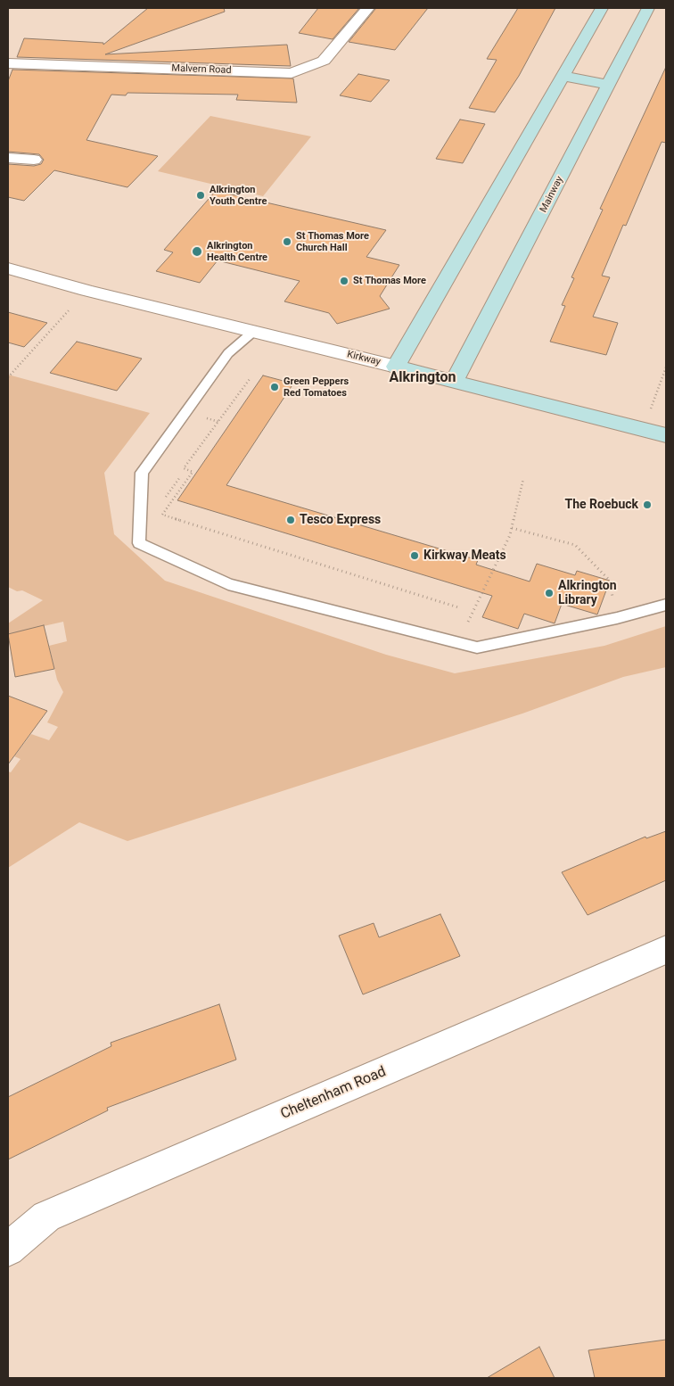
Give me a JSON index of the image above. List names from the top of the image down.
{
  "streets": {
    "street": [
      "Malvern Road",
      "Mainway",
      "Kirkway",
      "Cheltenham Road"
    ]
  },
  "crossings": [
    ["Mainway", "Kirkway"]
  ],
  "districts": ["Alkrington"],
  "places": [
    "Alkrington Youth Centre",
    "St Thomas More Church Hall",
    "Alkrington Health Centre",
    "St Thomas More",
    "Green Peppers Red Tomatoes",
    "The Roebuck",
    "Tesco Express",
    "Kirkway Meats",
    "Alkrington Library"
  ]
}
